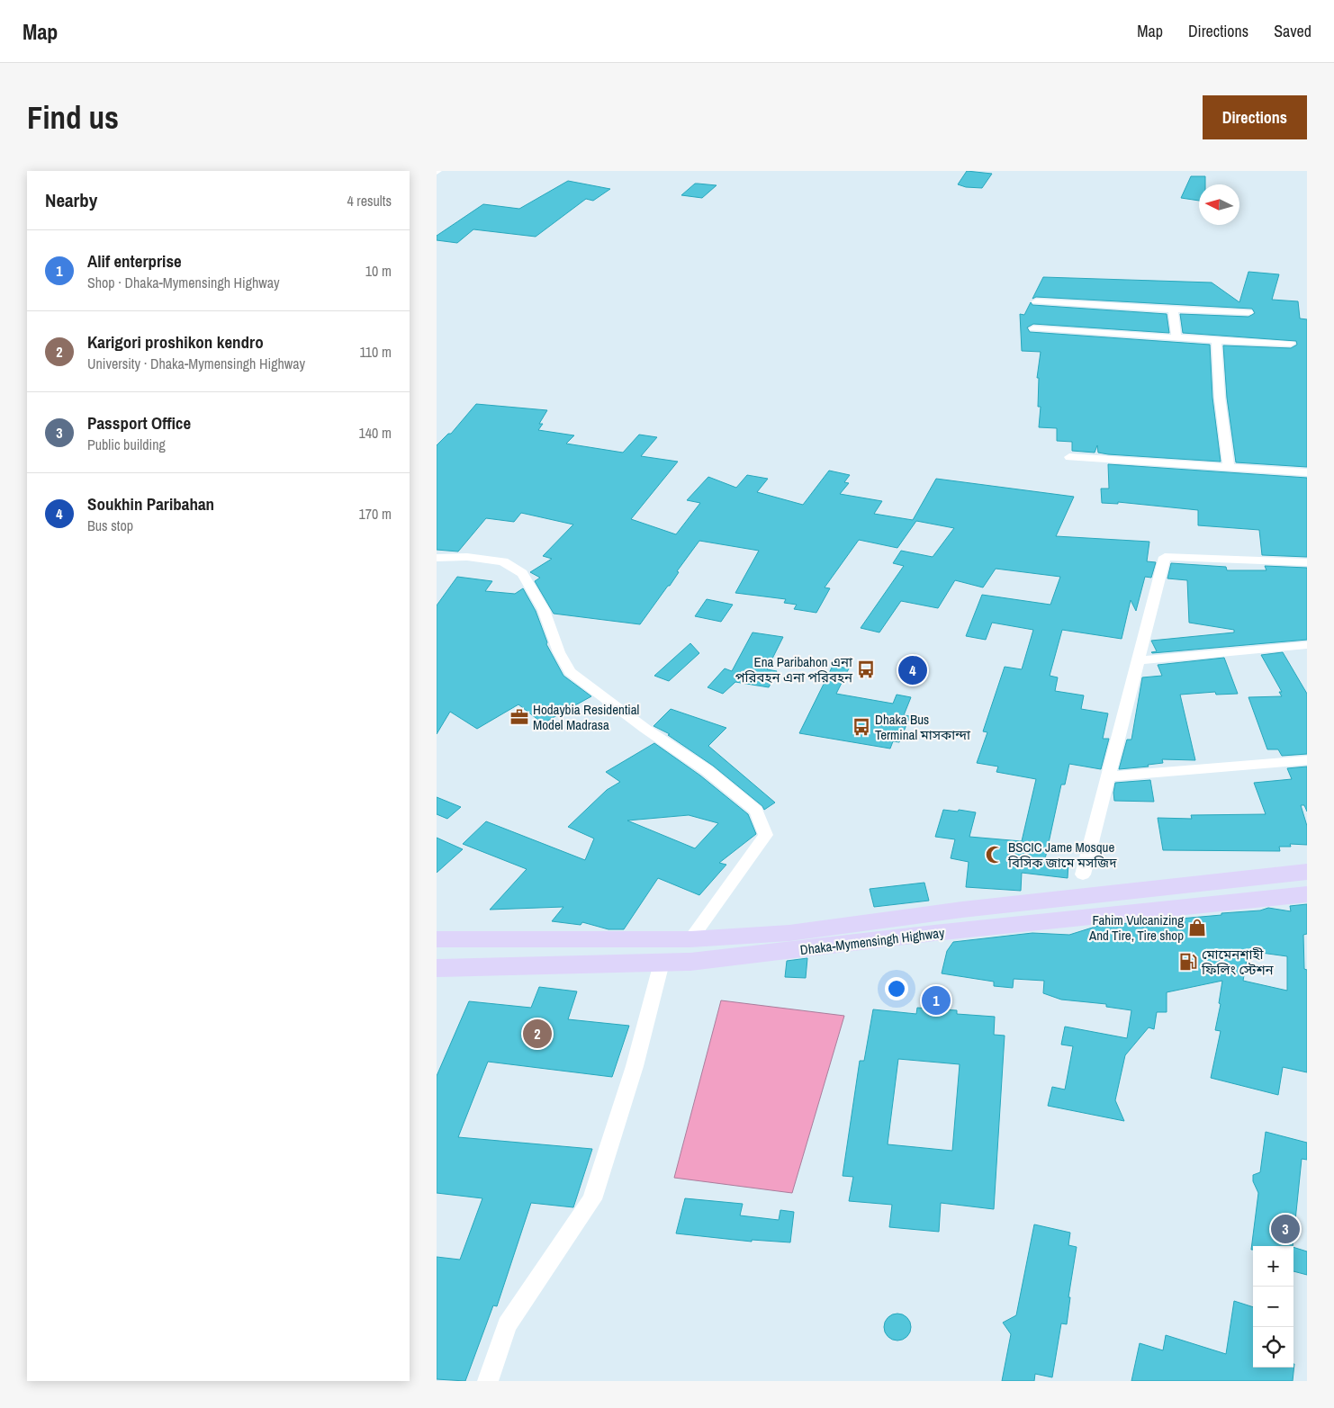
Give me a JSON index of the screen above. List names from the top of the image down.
{
  "streets": {
    "main road": ["Dhaka-Mymensingh Highway"]
  },
  "places": {
    "bus stop": ["Ena Paribahon এনা পরিবহন এনা পরিবহন", "Dhaka Bus Terminal মাসকান্দা"],
    "office": ["Hodaybia Residential Model Madrasa"],
    "mosque": ["BSCIC Jame Mosque বিসিক জামে মসজিদ"],
    "shop": ["Fahim Vulcanizing And Tire, Tire shop"],
    "fuel station": ["মোমেনশাহী ফিলিং স্টেশন"]
  },
  "north": "left",
  "page": {
    "header": "Map",
    "nav": ["Map", "Directions", "Saved"],
    "buttons": "Directions",
    "title": "Find us",
    "heading": ["Nearby", "4 results"],
    "list": [
      {
        "mark": "1",
        "name": "Alif enterprise",
        "note": "Shop · Dhaka-Mymensingh Highway",
        "value": "10 m"
      },
      {
        "mark": "2",
        "name": "Karigori proshikon kendro",
        "note": "University · Dhaka-Mymensingh Highway",
        "value": "110 m"
      },
      {
        "mark": "3",
        "name": "Passport Office",
        "note": "Public building",
        "value": "140 m"
      },
      {
        "mark": "4",
        "name": "Soukhin Paribahan",
        "note": "Bus stop",
        "value": "170 m"
      }
    ],
    "pins": [
      "4",
      "1",
      "2",
      "3"
    ],
    "map_buttons": ["+", "−"]
  }
}
